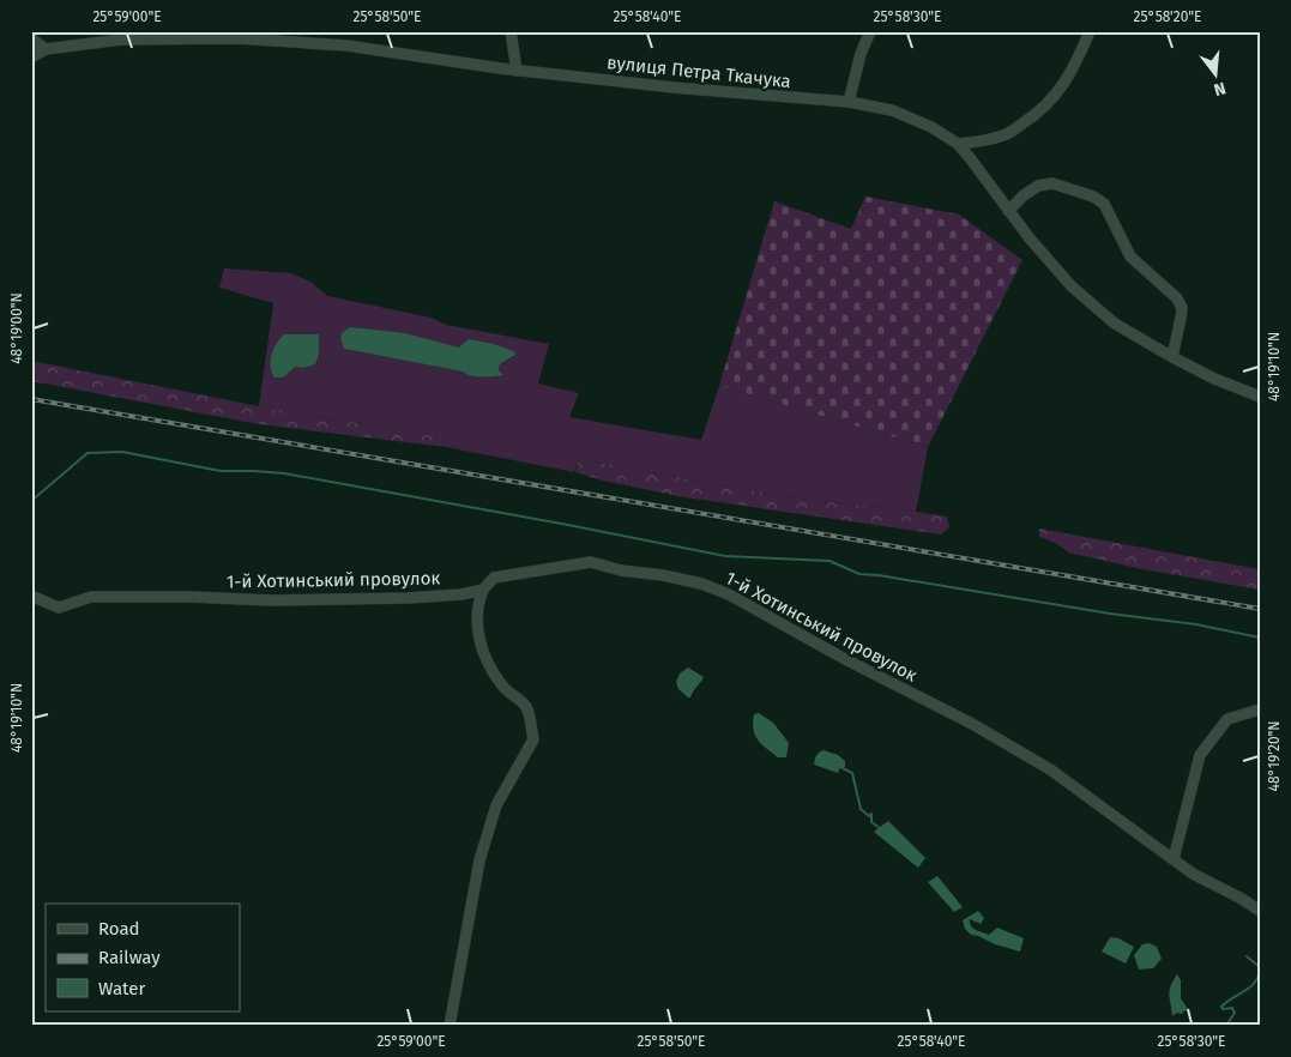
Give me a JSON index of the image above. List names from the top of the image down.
{
  "streets": {
    "street": ["вулиця Петра Ткачука", "1-й Хотинський провулок"]
  },
  "legend": ["Road", "Railway", "Water"],
  "north": "bottom",
  "coordinates": [
    "25°59'00\"E",
    "25°58'50\"E",
    "25°58'40\"E",
    "25°58'30\"E",
    "25°58'20\"E",
    "48°19'00\"N",
    "48°19'10\"N",
    "48°19'20\"N"
  ]
}
